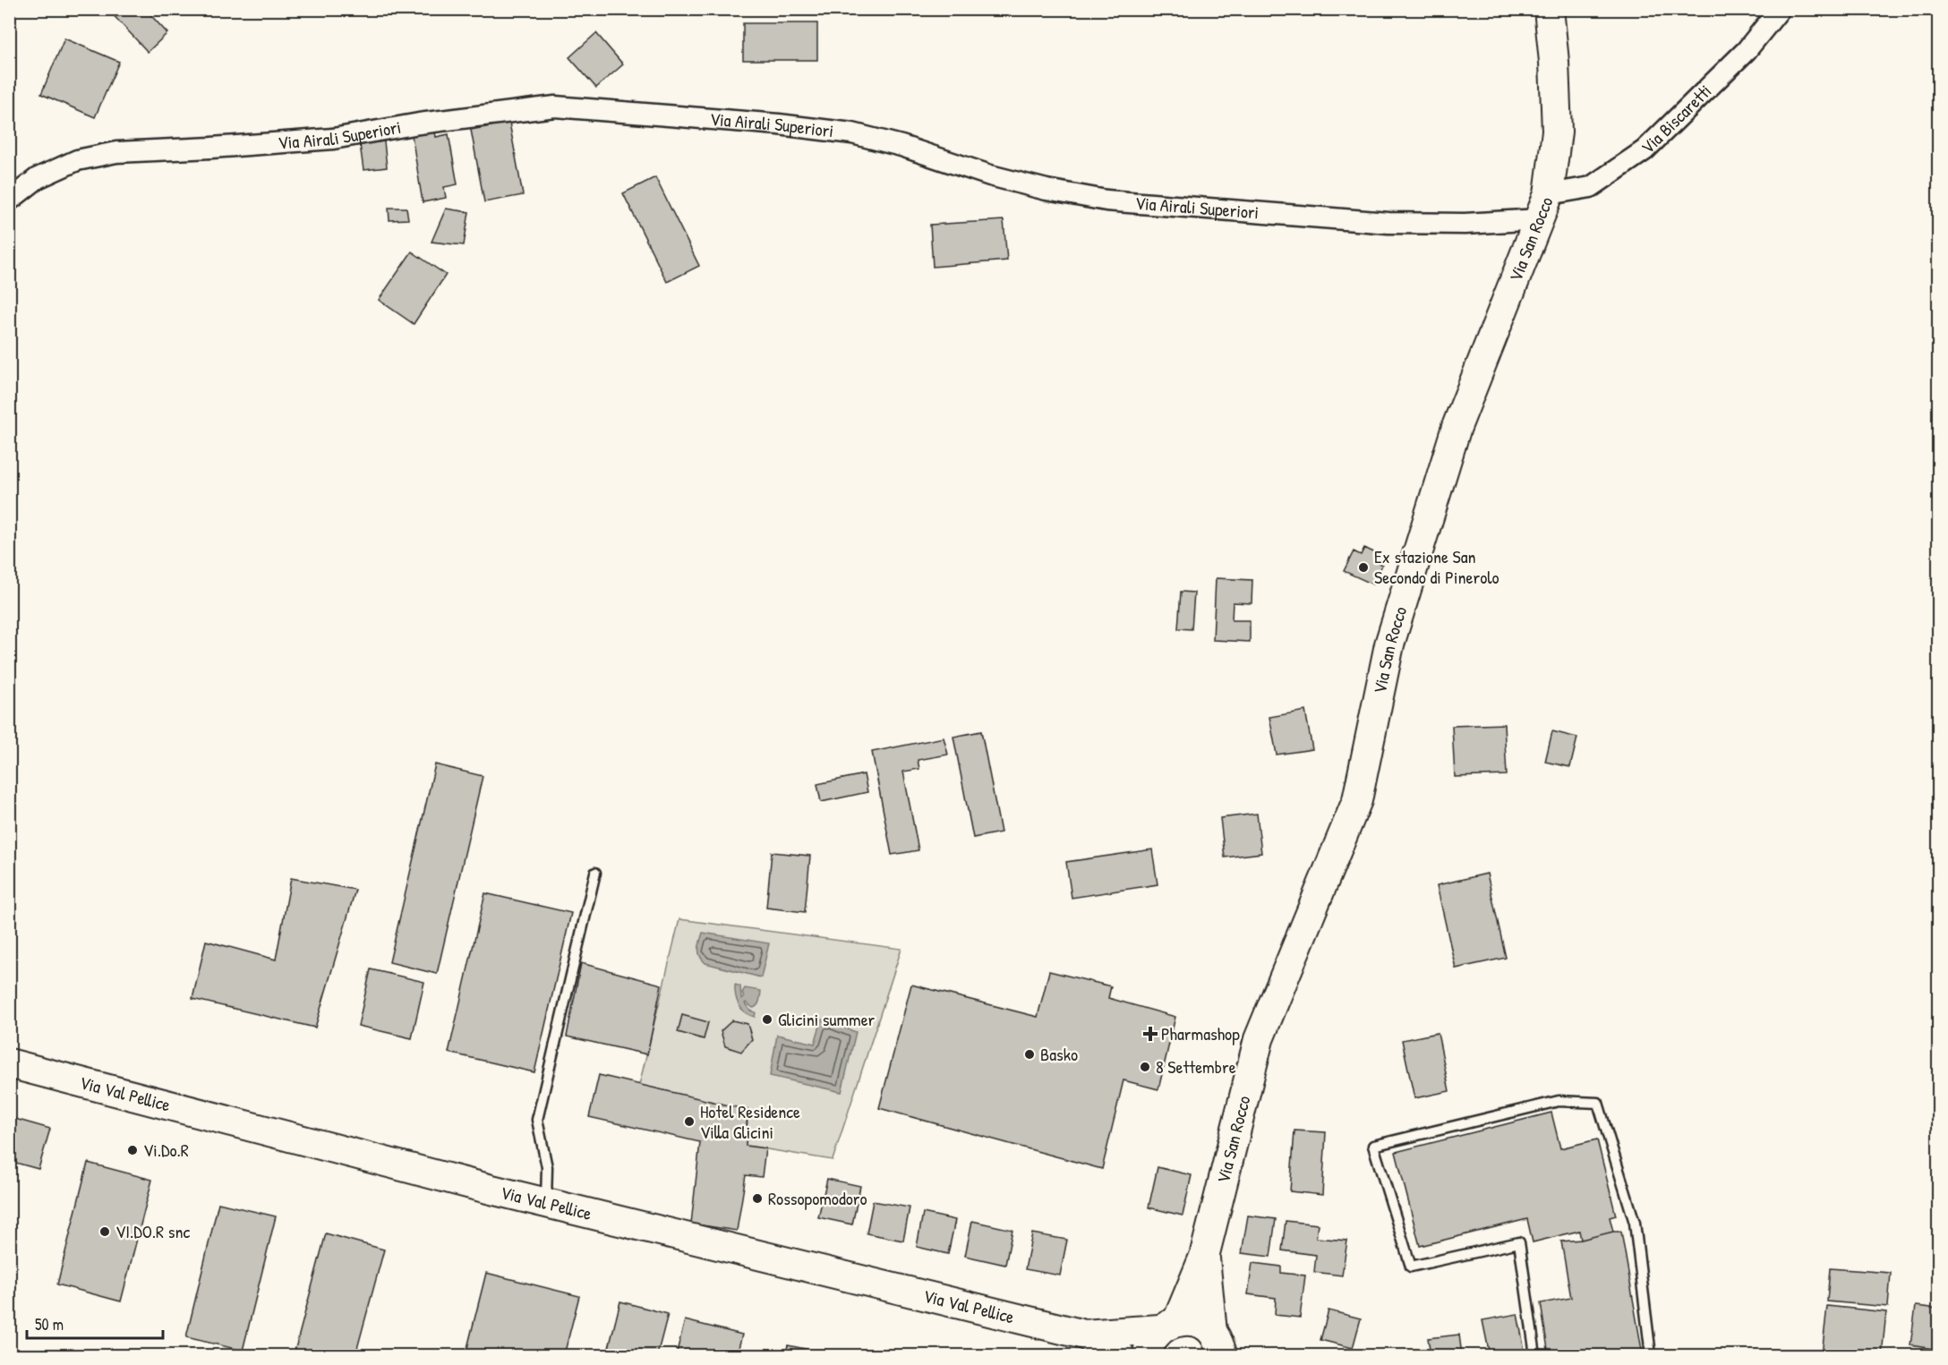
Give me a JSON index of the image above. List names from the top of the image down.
{
  "streets": {
    "street": [
      "Via Biscaretti",
      "Via Airali Superiori",
      "Via San Rocco",
      "Via Val Pellice"
    ]
  },
  "crossings": [
    ["Via Biscaretti", "Via Airali Superiori"],
    ["Via Biscaretti", "Via San Rocco"],
    ["Via Airali Superiori", "Via San Rocco"]
  ],
  "places": {
    "other": [
      "Ex stazione San Secondo di Pinerolo",
      "Glicini summer",
      "Basko",
      "8 Settembre",
      "Hotel Residence Villa Glicini",
      "Vi.Do.R",
      "Rossopomodoro",
      "VI.DO.R snc"
    ],
    "health": ["Pharmashop"]
  },
  "scale_bar": "50 m"
}
